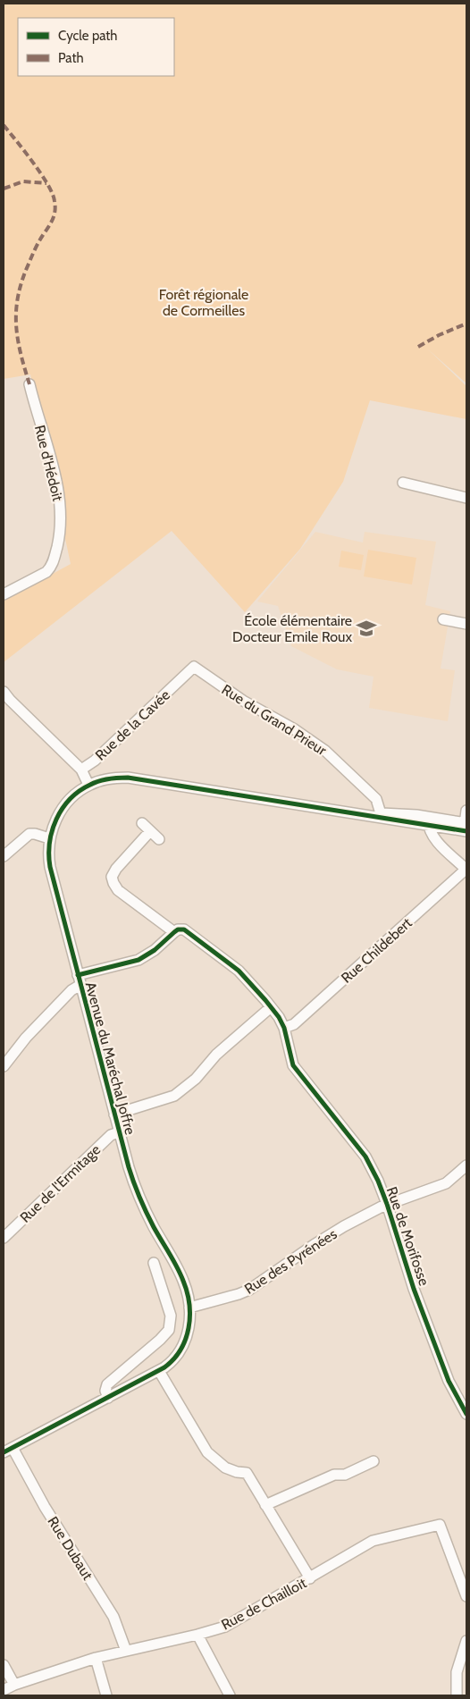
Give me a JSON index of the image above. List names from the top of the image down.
{
  "streets": {
    "street": [
      "Rue d'Hédoit",
      "Rue du Grand Prieur",
      "Rue de la Cavée",
      "Rue Childebert",
      "Avenue du Maréchal Joffre",
      "Rue de l'Ermitage",
      "Rue de Morifosse",
      "Rue des Pyrénées",
      "Rue Dubaut",
      "Rue de Chailloit"
    ]
  },
  "crossings": [
    ["Rue du Grand Prieur", "Rue de la Cavée"],
    ["Rue du Grand Prieur", "Avenue du Maréchal Joffre"],
    ["Rue de la Cavée", "Avenue du Maréchal Joffre"],
    ["Rue Childebert", "Rue de Morifosse"],
    ["Avenue du Maréchal Joffre", "Rue de l'Ermitage"],
    ["Avenue du Maréchal Joffre", "Rue des Pyrénées"],
    ["Avenue du Maréchal Joffre", "Rue Dubaut"],
    ["Rue de Morifosse", "Rue des Pyrénées"],
    ["Rue Dubaut", "Rue de Chailloit"]
  ],
  "parks": ["Forêt régionale de Cormeilles"],
  "places": {
    "school or university": ["École élémentaire Docteur Emile Roux"]
  },
  "legend": ["Cycle path", "Path"]
}
